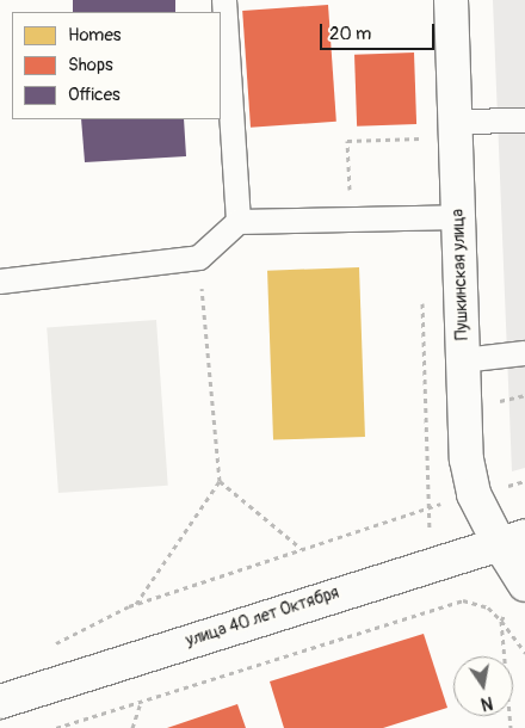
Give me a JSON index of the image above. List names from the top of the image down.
{
  "streets": {
    "street": ["Пушкинская улица", "улица 40 лет Октября"]
  },
  "crossings": [
    ["Пушкинская улица", "улица 40 лет Октября"]
  ],
  "legend": ["Homes", "Shops", "Offices"],
  "scale_bar": "20 m",
  "north": "bottom"
}
